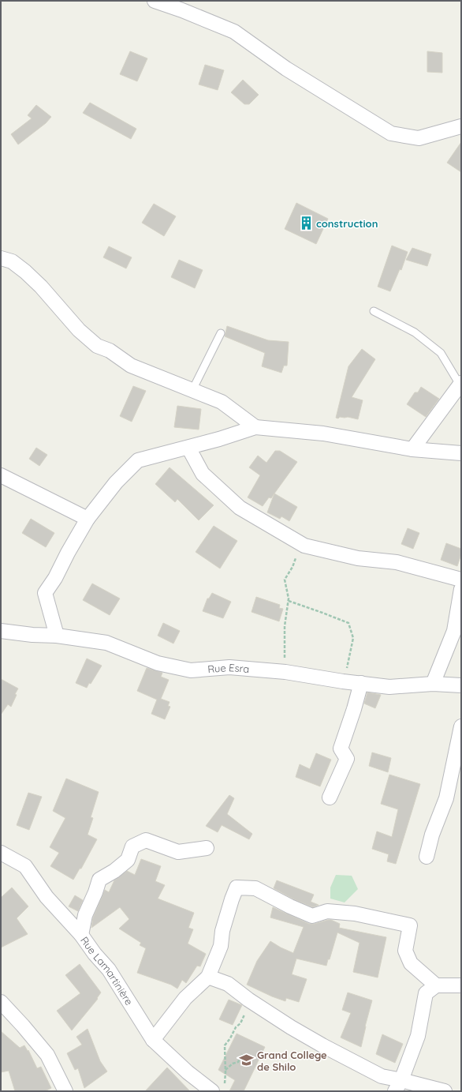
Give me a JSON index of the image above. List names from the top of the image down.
{
  "streets": {
    "street": ["Rue Esra", "Rue Lamartinière"]
  },
  "places": {
    "building": ["construction"],
    "school or university": ["Grand College de Shilo"]
  }
}
